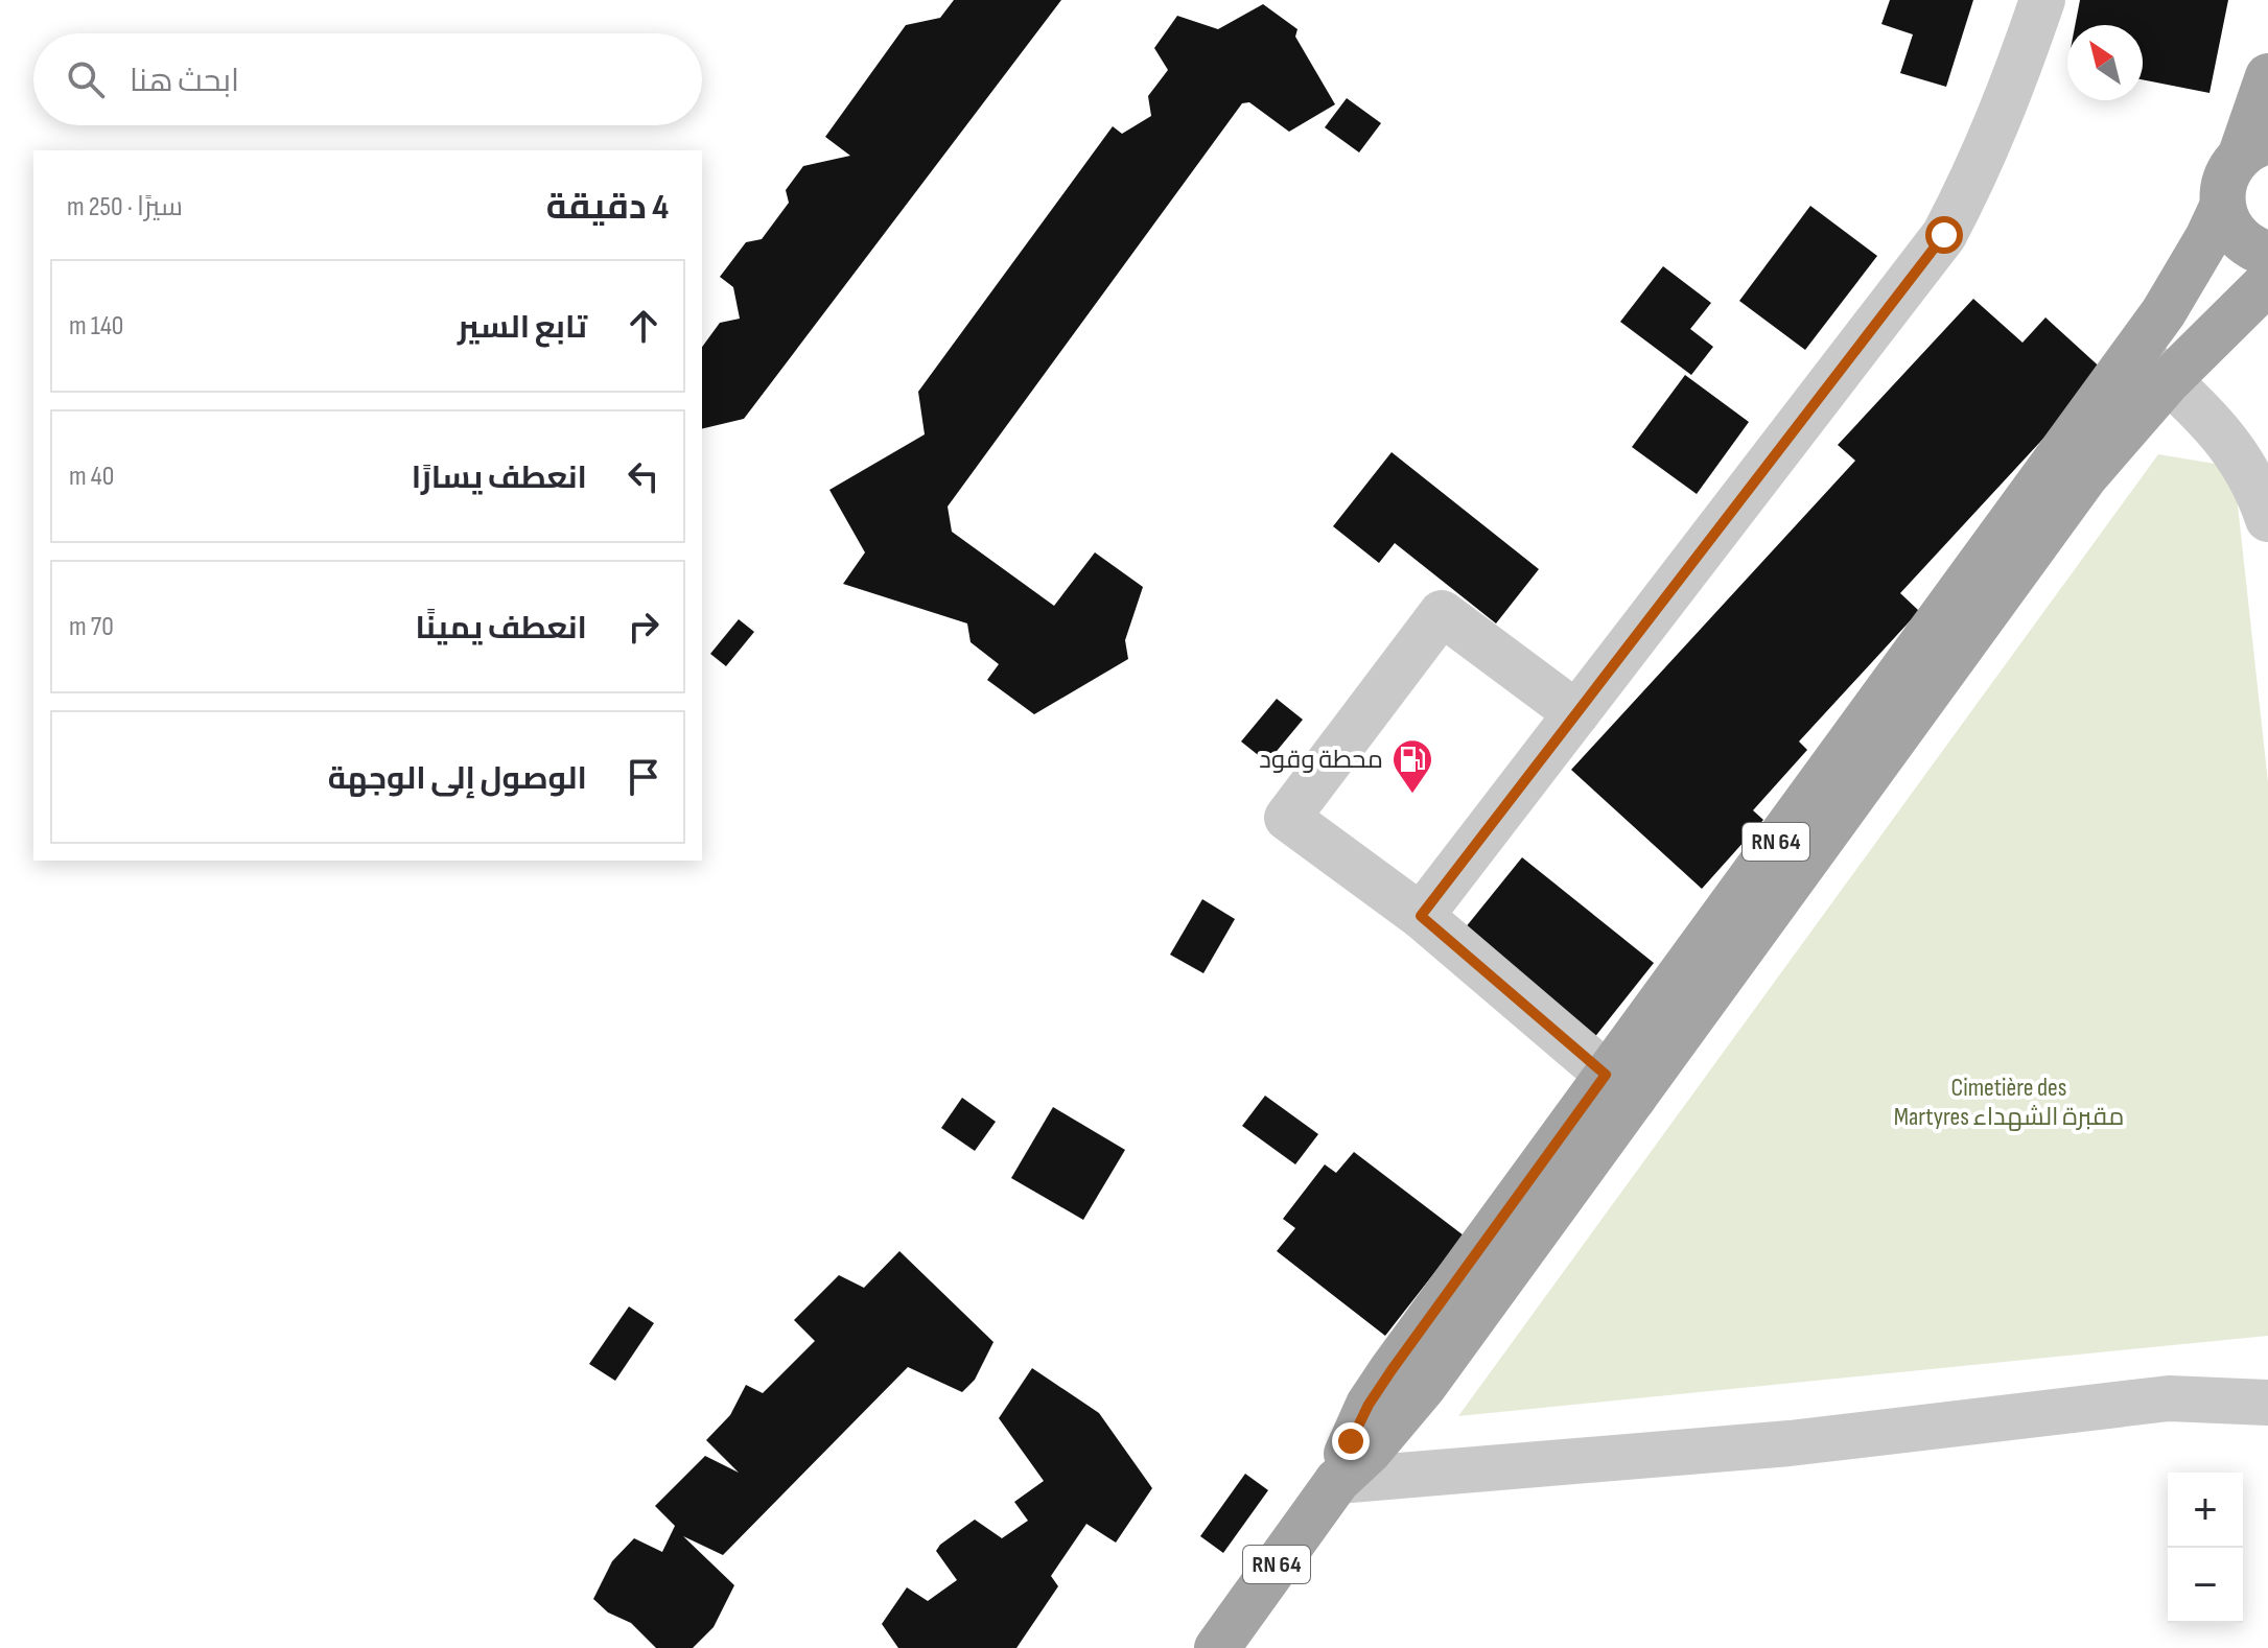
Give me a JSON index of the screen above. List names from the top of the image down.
{
  "streets": {
    "main road": ["RN 64"]
  },
  "parks": ["Cimetière des Martyres مقبرة الشهداء"],
  "places": {
    "fuel station": ["محطة وقود"]
  },
  "north": "top left",
  "page": {
    "search": "ابحث هنا",
    "heading": ["4 دقيقة", "سيرًا · 250 m"],
    "list": [
      ["تابع السير", "140 m"],
      ["انعطف يسارًا", "40 m"],
      ["انعطف يمينًا", "70 m"],
      "الوصول إلى الوجهة"
    ],
    "map_buttons": ["+", "−"]
  }
}
